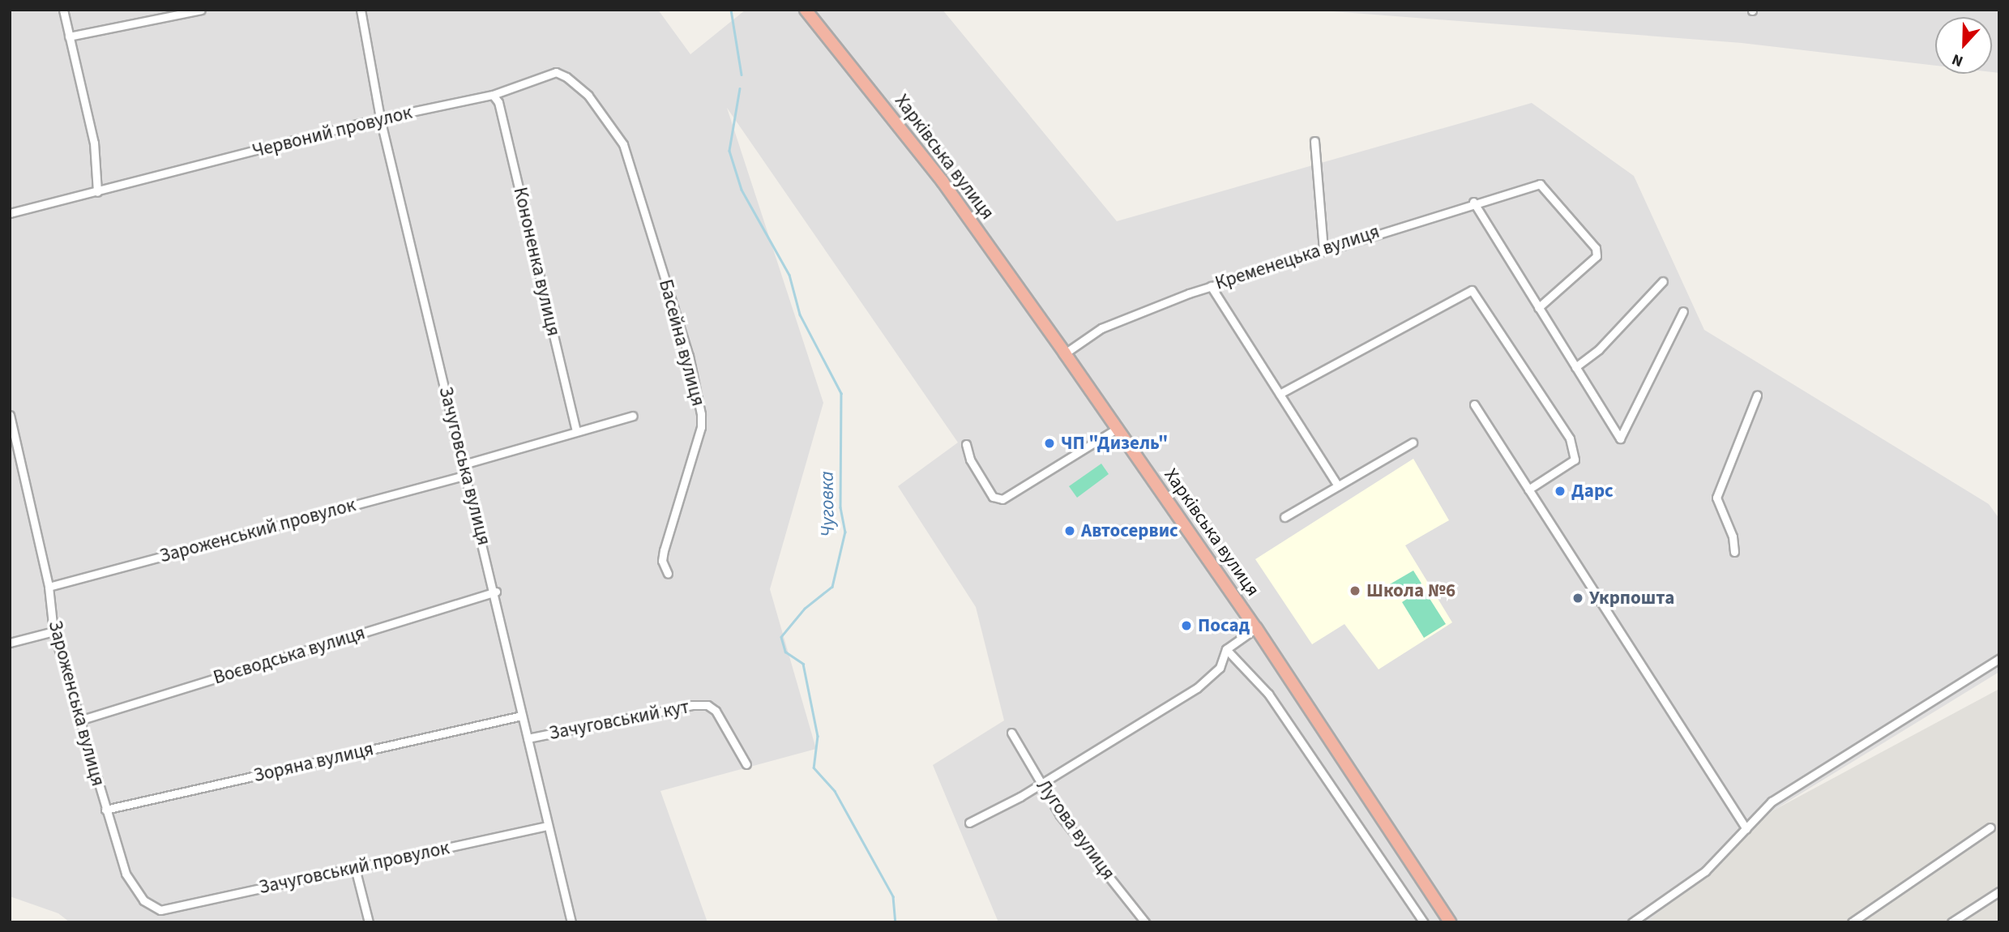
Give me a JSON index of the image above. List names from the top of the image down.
{
  "streets": {
    "highway": ["Харківська вулиця"],
    "street": [
      "Червоний провулок",
      "Кременецька вулиця",
      "Кононенка вулиця",
      "Басейна вулиця",
      "Зачуговська вулиця",
      "Зароженський провулок",
      "Воєводська вулиця",
      "Зароженська вулиця",
      "Зачуговський кут",
      "Зоряна вулиця",
      "Лугова вулиця",
      "Зачуговський провулок"
    ]
  },
  "crossings": [
    ["Червоний провулок", "Кононенка вулиця"],
    ["Червоний провулок", "Басейна вулиця"],
    ["Червоний провулок", "Зачуговська вулиця"],
    ["Харківська вулиця", "Кременецька вулиця"],
    ["Зачуговська вулиця", "Зароженський провулок"],
    ["Зачуговська вулиця", "Воєводська вулиця"],
    ["Зачуговська вулиця", "Зачуговський кут"],
    ["Зачуговська вулиця", "Зоряна вулиця"],
    ["Зачуговська вулиця", "Зачуговський провулок"],
    ["Зароженський провулок", "Зароженська вулиця"],
    ["Воєводська вулиця", "Зароженська вулиця"],
    ["Зароженська вулиця", "Зоряна вулиця"],
    ["Зароженська вулиця", "Зачуговський провулок"]
  ],
  "water": ["Чуговка"],
  "places": [
    "ЧП \"Дизель\"",
    "Дарс",
    "Автосервис",
    "Школа №6",
    "Укрпошта",
    "Посад"
  ],
  "north": "bottom"
}
